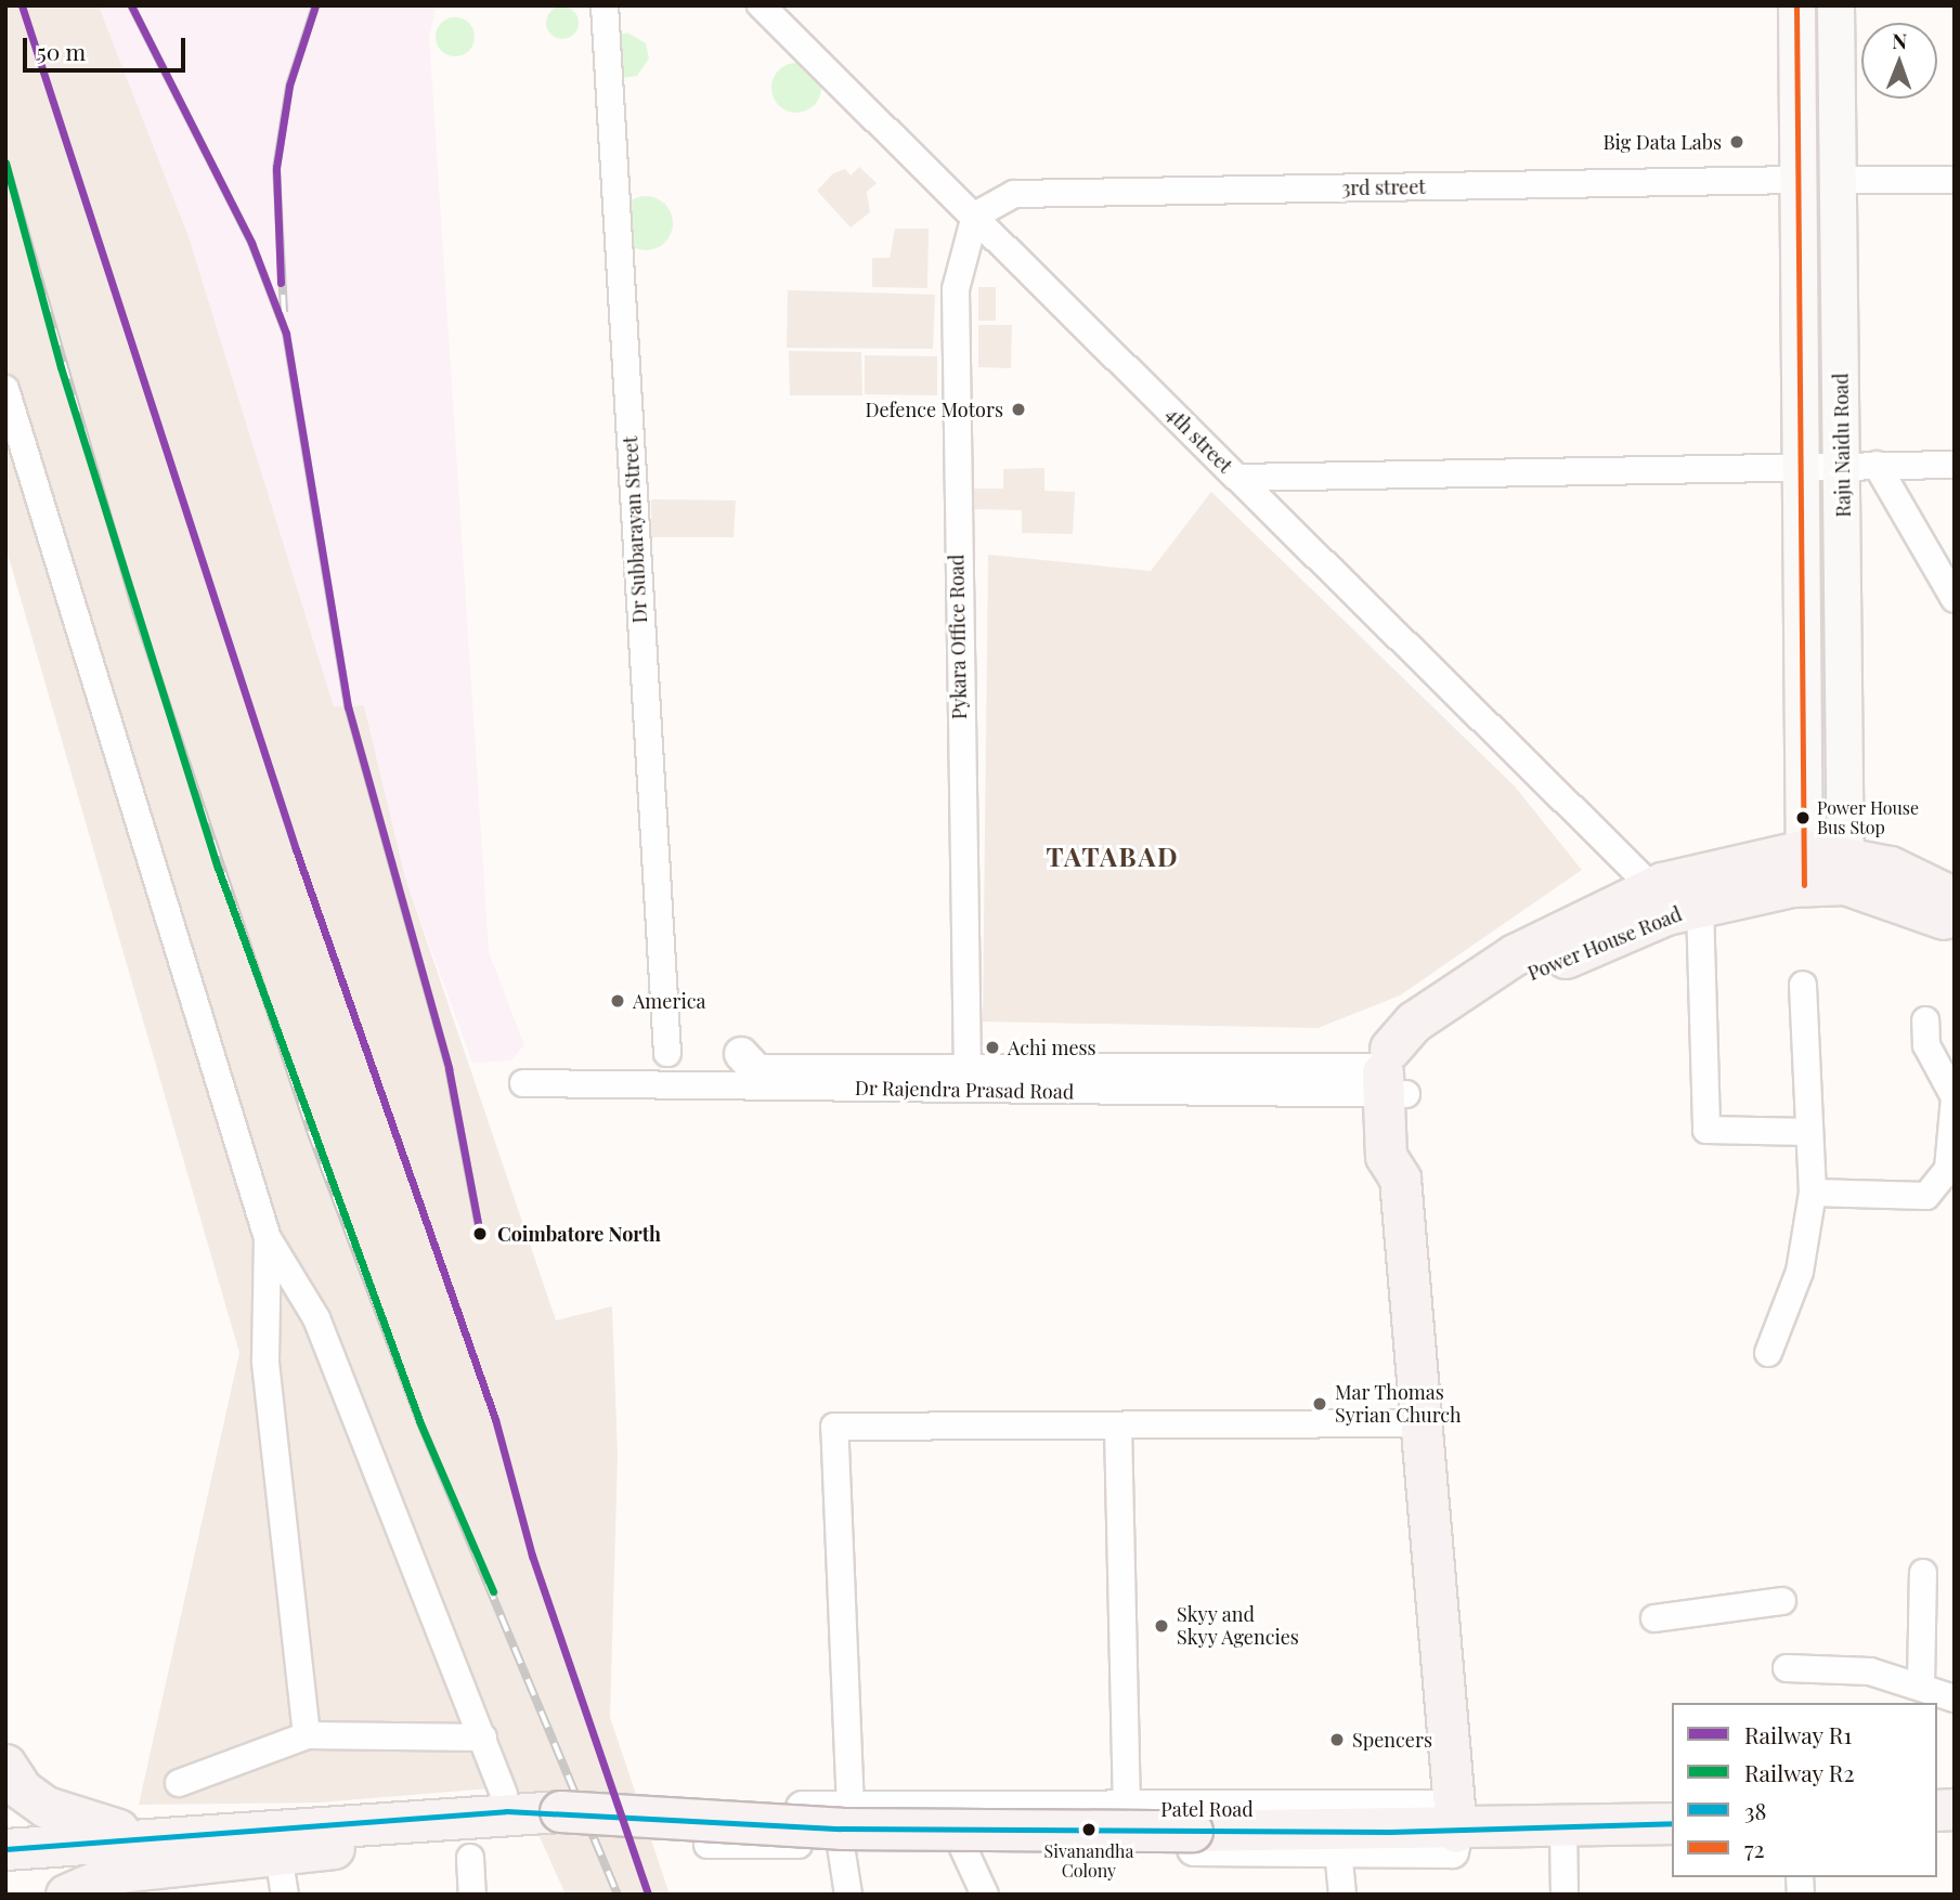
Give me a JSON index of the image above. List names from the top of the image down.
{
  "streets": {
    "main road": ["Raju Naidu Road", "Power House Road"],
    "street": [
      "3rd street",
      "4th street",
      "Dr Subbarayan Street",
      "Pykara Office Road",
      "Dr Rajendra Prasad Road",
      "Patel Road"
    ]
  },
  "crossings": [
    ["3rd street", "4th street"],
    ["3rd street", "Pykara Office Road"],
    ["4th street", "Raju Naidu Road"],
    ["4th street", "Pykara Office Road"],
    ["Raju Naidu Road", "Power House Road"],
    ["Power House Road", "Dr Rajendra Prasad Road"]
  ],
  "districts": ["TATABAD"],
  "places": [
    "Big Data Labs",
    "Defence Motors",
    "Power House Bus Stop",
    "America",
    "Achi mess",
    "Coimbatore North",
    "Mar Thomas Syrian Church",
    "Skyy and Skyy Agencies",
    "Spencers",
    "Sivanandha Colony"
  ],
  "lines": [
    "rail line R1",
    "transit line 72",
    "rail line R2",
    "transit line 38"
  ],
  "legend": [
    "Railway R1",
    "Railway R2",
    "38",
    "72"
  ],
  "scale_bar": "50 m",
  "north": "top"
}
